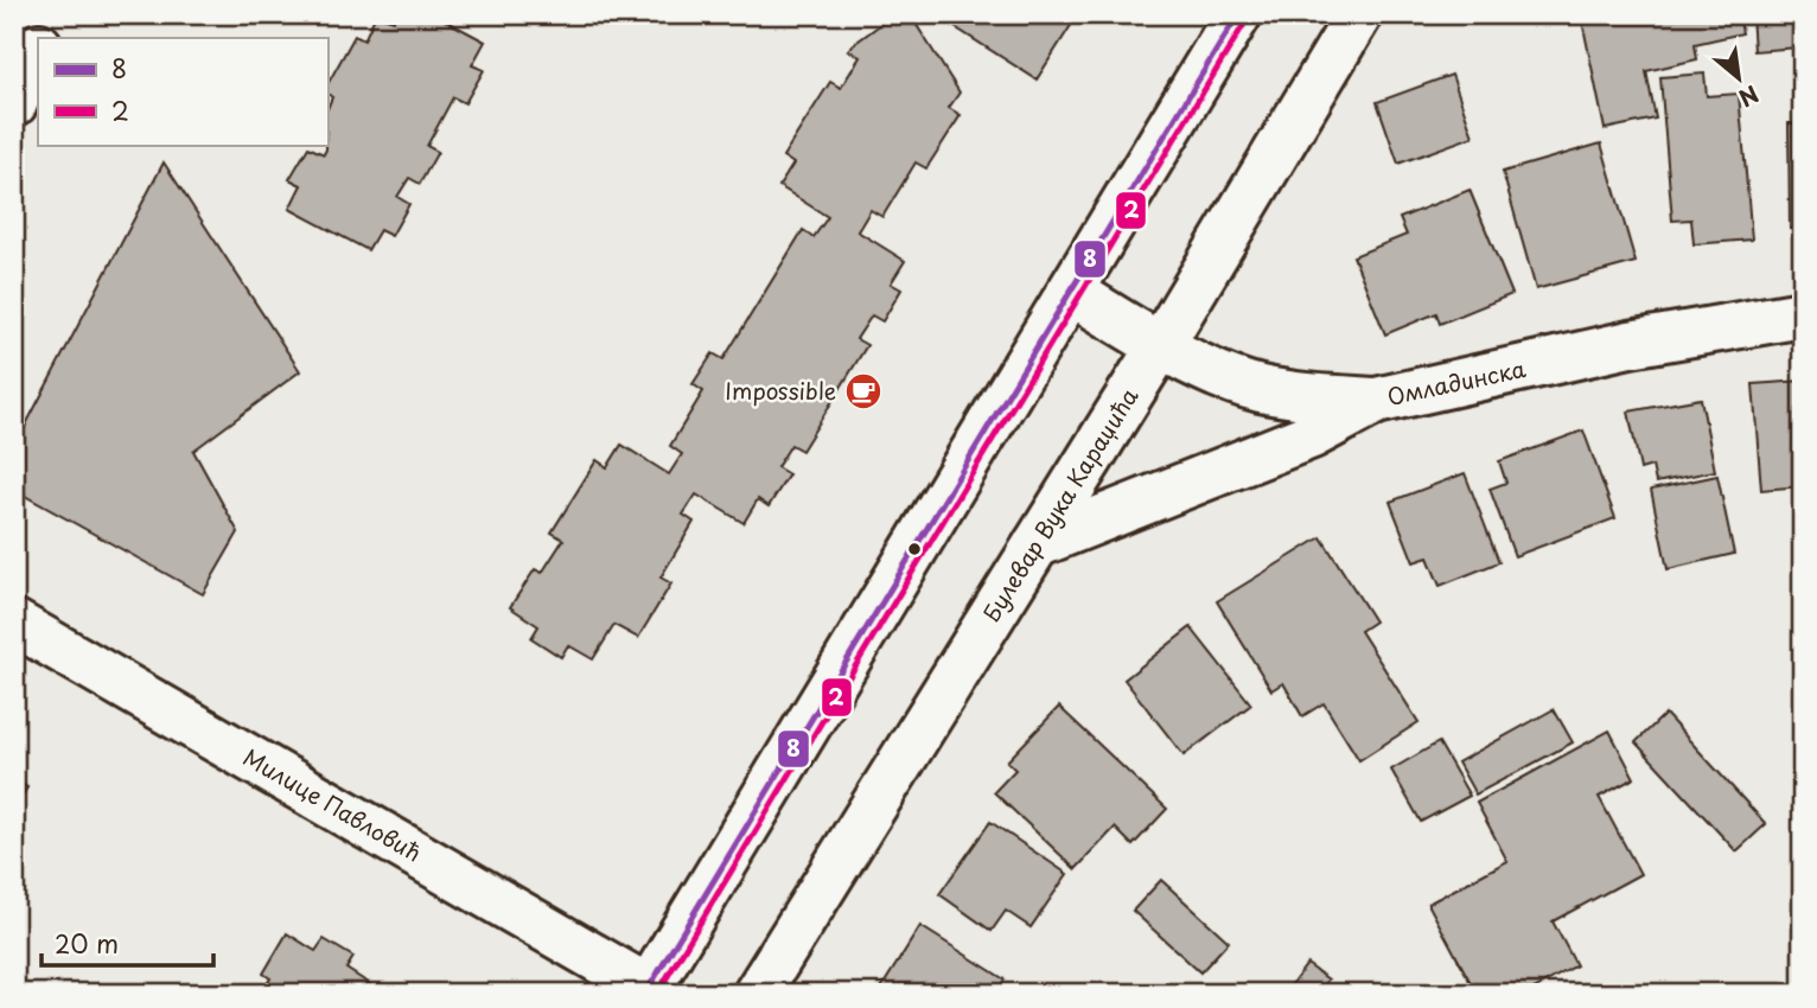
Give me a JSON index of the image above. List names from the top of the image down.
{
  "streets": {
    "street": ["Омладинска", "Булевар Вука Караџића", "Милице Павловић"]
  },
  "crossings": [
    ["Омладинска", "Булевар Вука Караџића"]
  ],
  "places": {
    "cafe": ["Impossible"]
  },
  "lines": ["transit line 8", "transit line 2"],
  "legend": ["8", "2"],
  "scale_bar": "20 m",
  "north": "bottom right"
}
